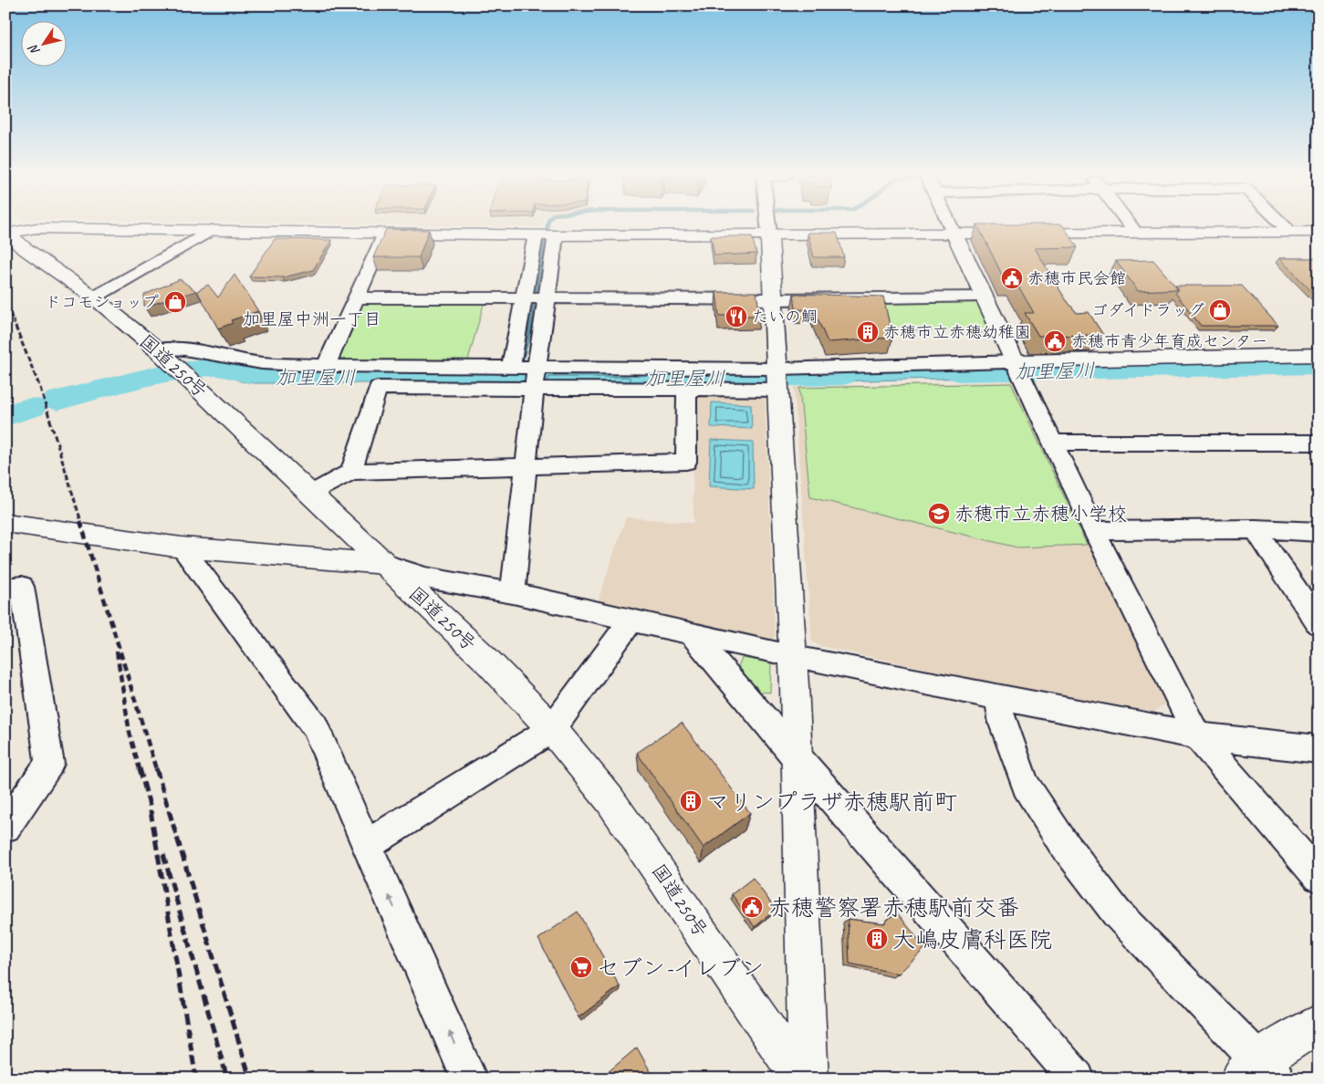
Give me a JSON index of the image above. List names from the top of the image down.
{
  "streets": {
    "main road": ["国道250号"]
  },
  "districts": ["加里屋中洲一丁目"],
  "water": ["加里屋川"],
  "places": {
    "public building": ["赤穂市民会館", "赤穂市青少年育成センター", "赤穂警察署赤穂駅前交番"],
    "shop": ["ドコモショップ", "ゴダイドラッグ"],
    "restaurant": ["たいの鯛"],
    "building": ["赤穂市立赤穂幼稚園", "マリンプラザ赤穂駅前町", "大嶋皮膚科医院"],
    "school or university": ["赤穂市立赤穂小学校"],
    "supermarket": ["セブン-イレブン"]
  },
  "north": "bottom left"
}
